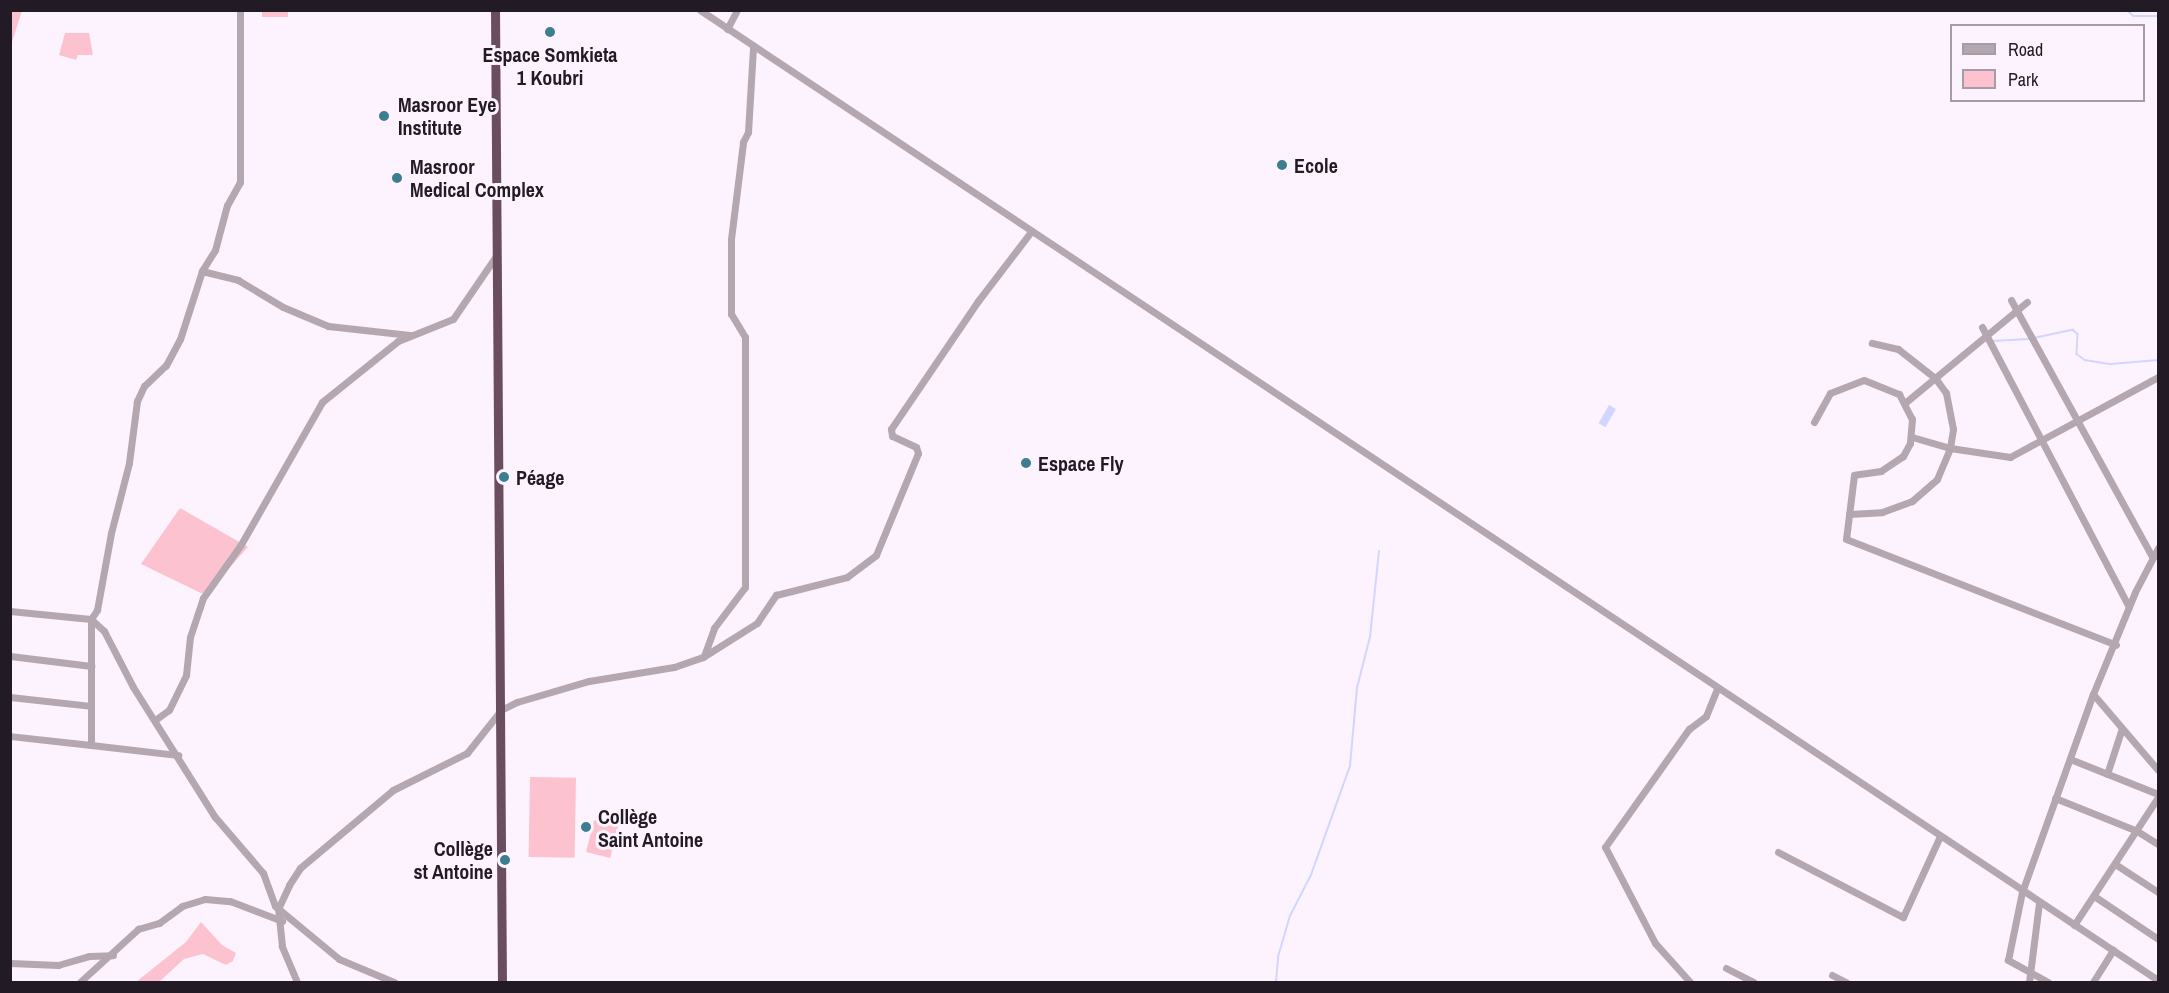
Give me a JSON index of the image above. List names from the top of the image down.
{
  "places": [
    "Espace Somkieta 1 Koubri",
    "Masroor Eye Institute",
    "Ecole",
    "Masroor Medical Complex",
    "Espace Fly",
    "Péage",
    "Collège Saint Antoine",
    "Collège st Antoine"
  ],
  "legend": ["Road", "Park"]
}
